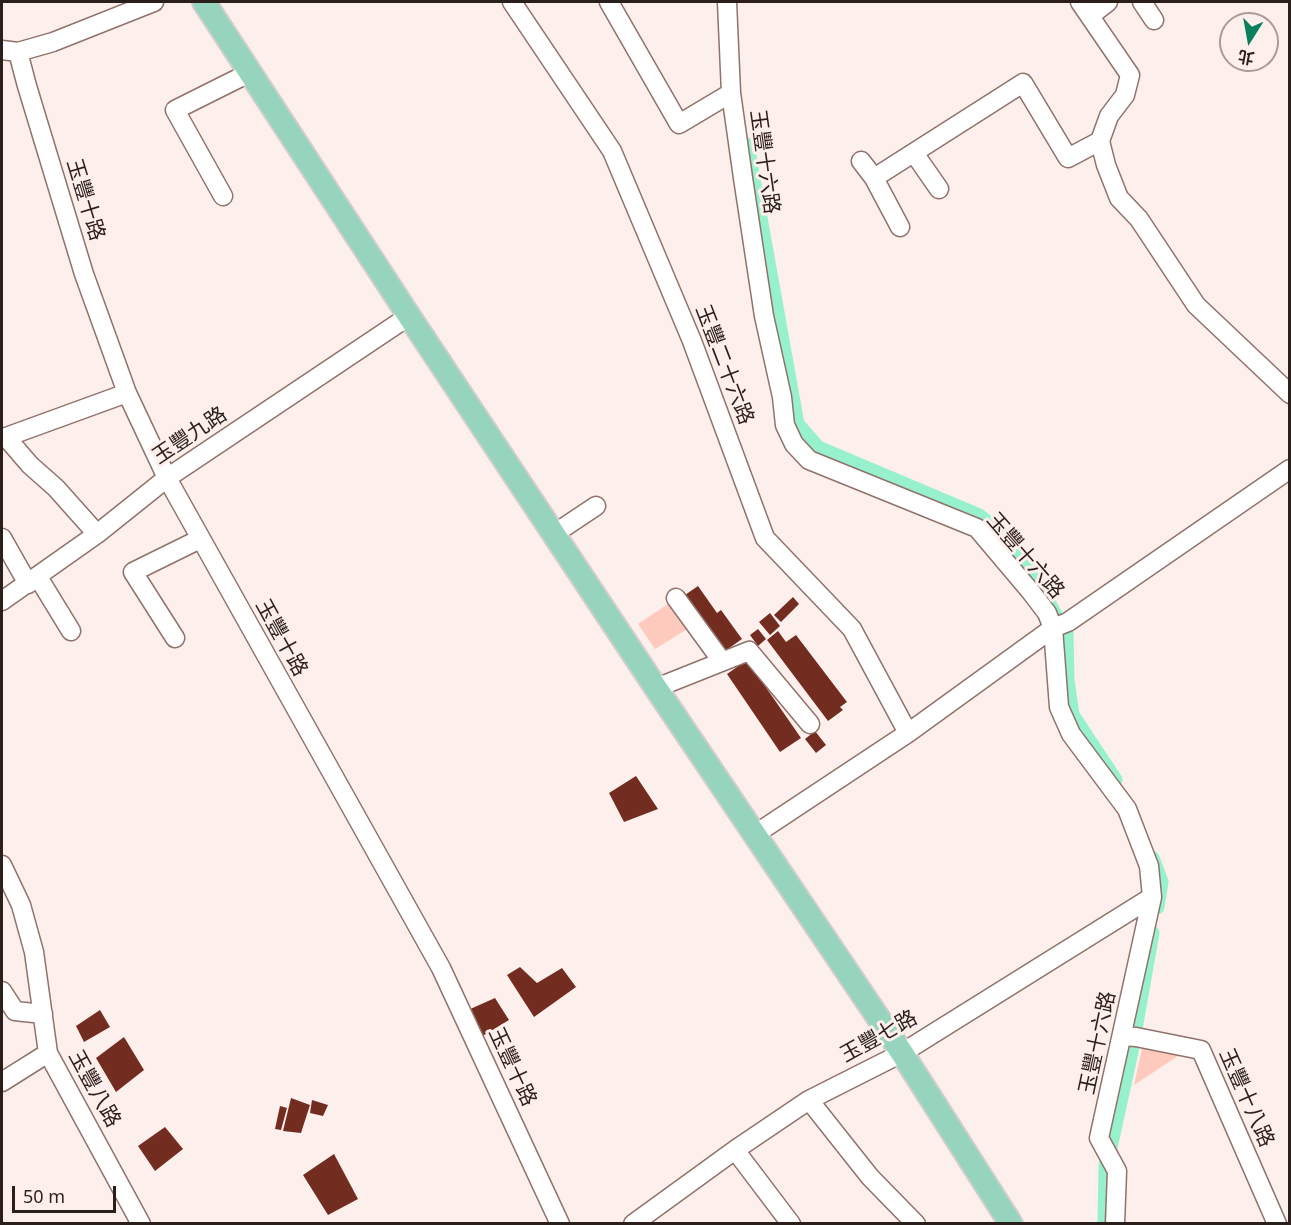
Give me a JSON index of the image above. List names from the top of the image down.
{
  "streets": {
    "street": [
      "玉豐十六路",
      "玉豐十路",
      "玉豐二十六路",
      "玉豐九路",
      "玉豐七路",
      "玉豐八路",
      "玉豐十八路"
    ]
  },
  "crossings": [
    ["玉豐十六路", "玉豐七路"],
    ["玉豐十六路", "玉豐十八路"],
    ["玉豐十路", "玉豐九路"]
  ],
  "scale_bar": "50 m",
  "north": "bottom"
}
